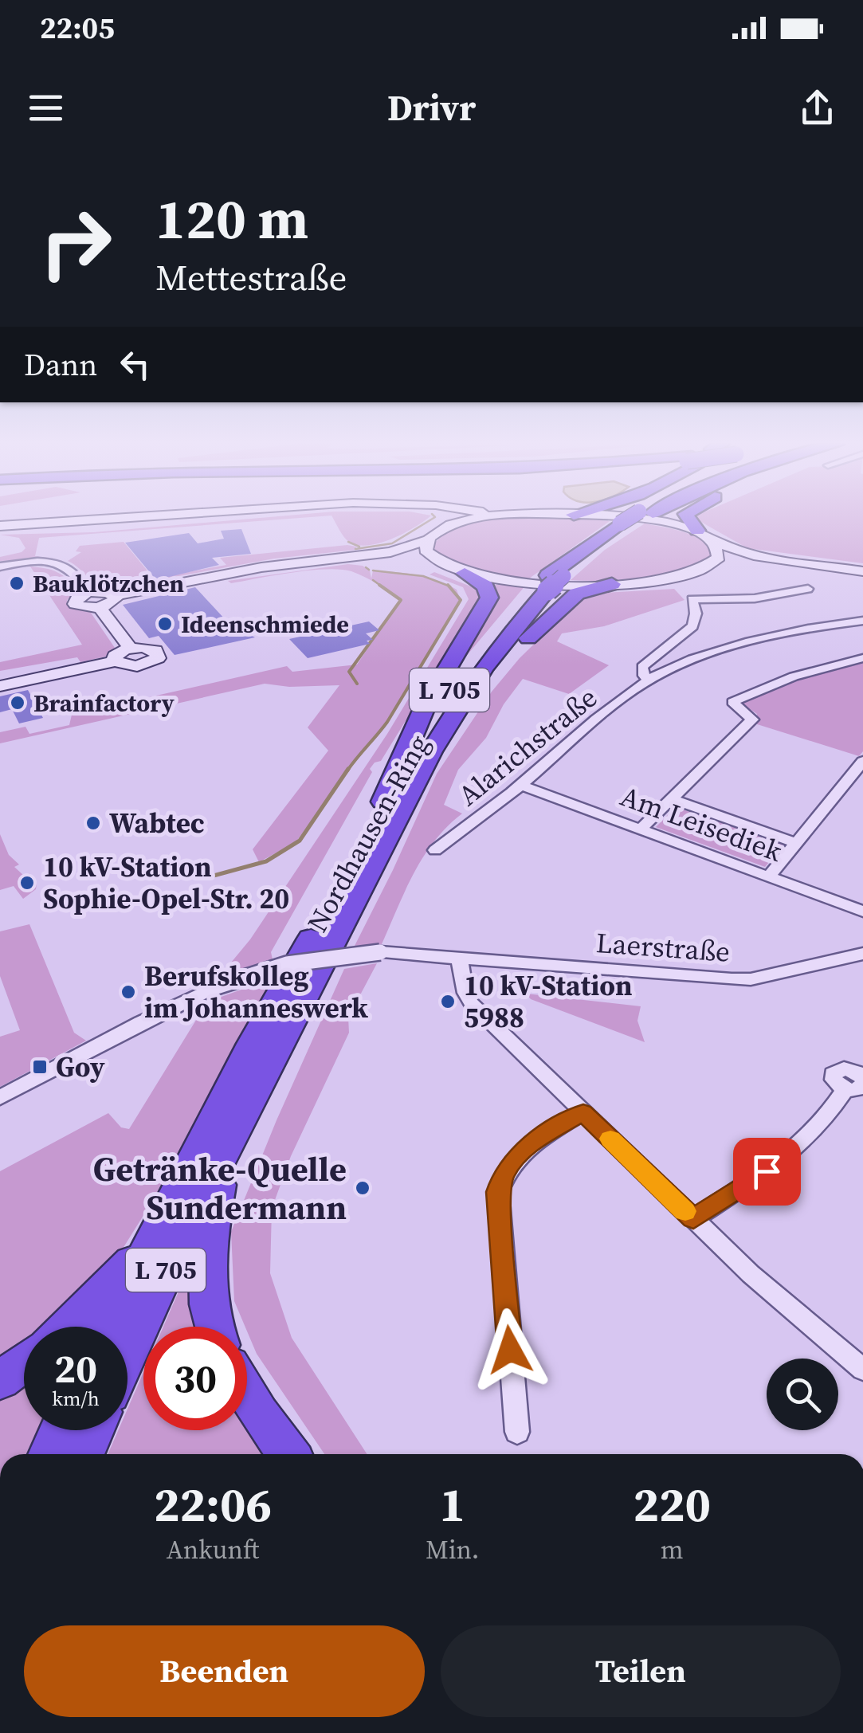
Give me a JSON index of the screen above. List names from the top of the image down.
{
  "streets": {
    "highway": ["L 705", "Nordhausen-Ring"],
    "street": ["Alarichstraße", "Am Leisediek", "Laerstraße"]
  },
  "crossings": [
    ["Alarichstraße", "Am Leisediek"]
  ],
  "places": {
    "other": [
      "Bauklötzchen",
      "Ideenschmiede",
      "Brainfactory",
      "Wabtec",
      "10 kV-Station Sophie-Opel-Str. 20",
      "Berufskolleg im Johanneswerk",
      "10 kV-Station 5988",
      "Getränke-Quelle Sundermann"
    ],
    "transit": ["Goy"]
  },
  "page": {
    "status": "22:05",
    "header": "Drivr",
    "turn": ["120 m", "Mettestraße"],
    "then": "Dann",
    "speed": "20 km/h",
    "limit": "30",
    "eta": [
      "22:06",
      "Ankunft",
      "1",
      "Min.",
      "220",
      "m"
    ],
    "buttons": ["Beenden", "Teilen"]
  }
}
